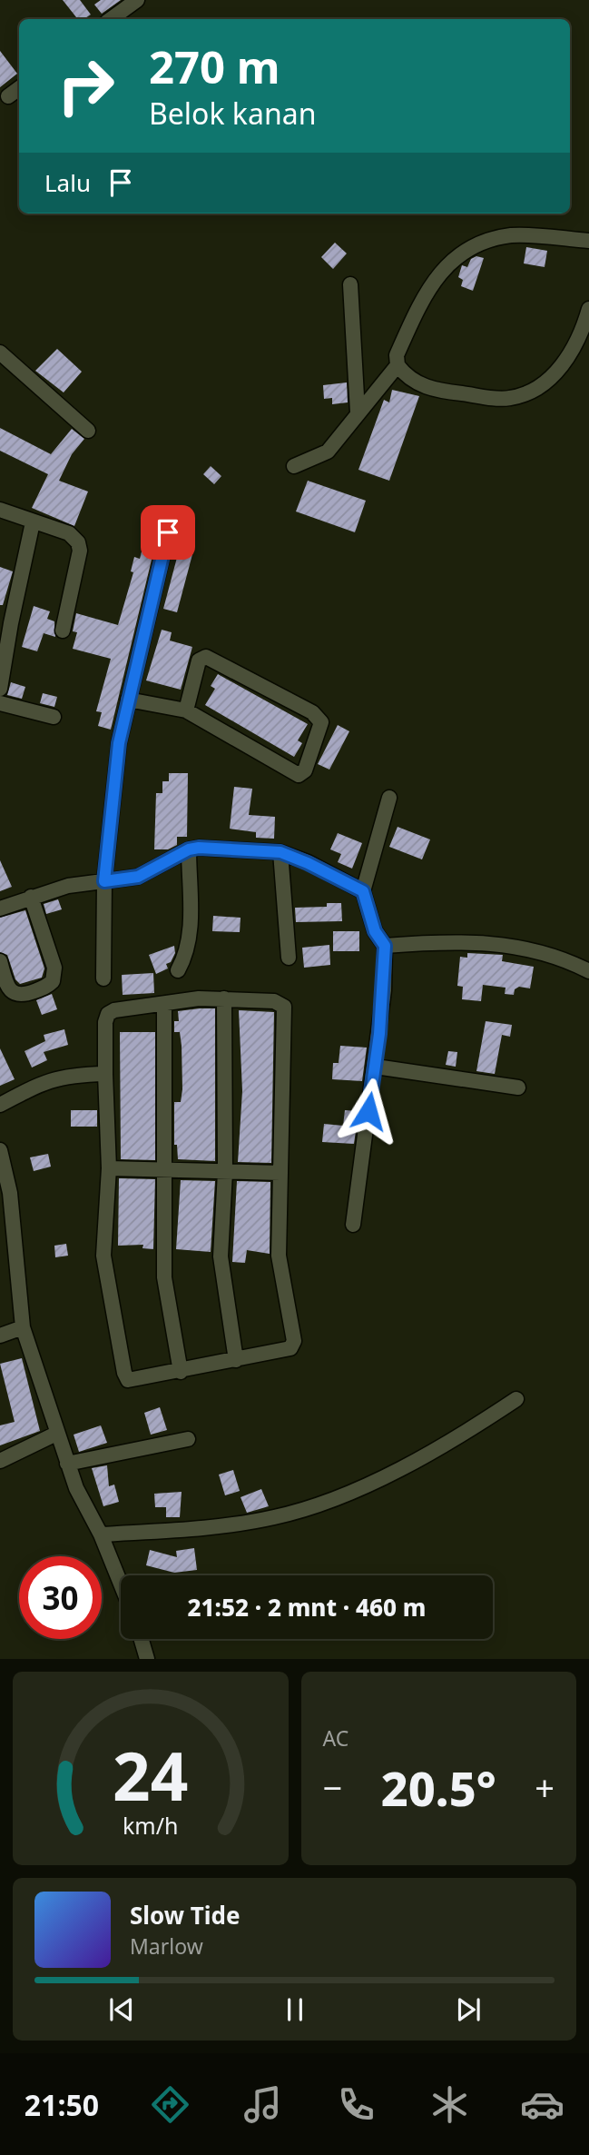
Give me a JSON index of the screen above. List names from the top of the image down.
{
  "page": {
    "turn": ["270 m", "Belok kanan"],
    "then": "Lalu",
    "limit": "30",
    "trip": "21:52 · 2 mnt · 460 m",
    "tile": "AC",
    "heat": ["−", "20.5°", "+"],
    "song": ["Slow Tide", "Marlow"],
    "tabs": "21:50",
    "gauge": ["24", "km/h"]
  }
}
